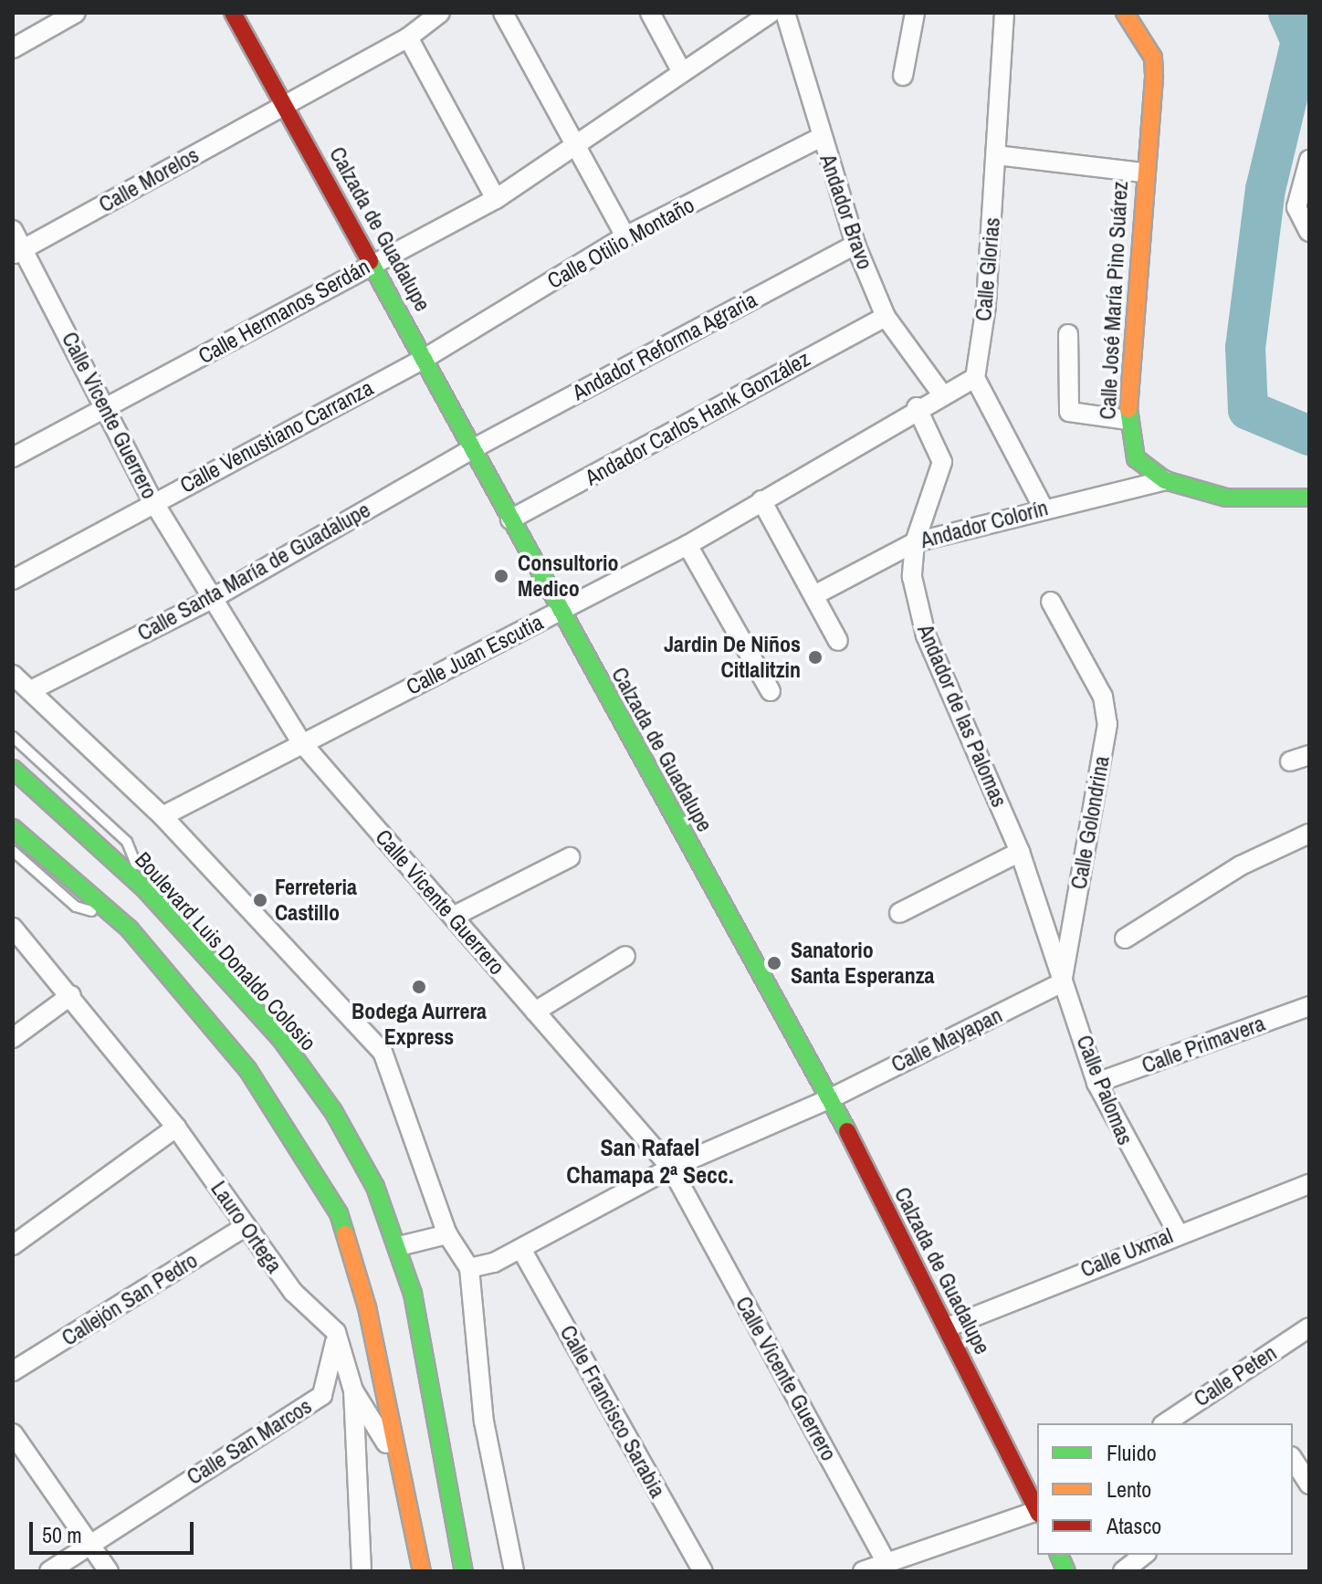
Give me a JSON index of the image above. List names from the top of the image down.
{
  "streets": {
    "main road": ["Calzada de Guadalupe", "Calle José María Pino Suárez", "Boulevard Luis Donaldo Colosio"],
    "street": [
      "Calle Morelos",
      "Andador Bravo",
      "Calle Otilio Montaño",
      "Calle Glorias",
      "Calle Hermanos Serdán",
      "Andador Reforma Agraria",
      "Calle Vicente Guerrero",
      "Andador Carlos Hank González",
      "Calle Venustiano Carranza",
      "Andador Colorín",
      "Calle Santa María de Guadalupe",
      "Calle Juan Escutia",
      "Andador de las Palomas",
      "Calle Golondrina",
      "Calle Mayapan",
      "Calle Primavera",
      "Calle Palomas",
      "Lauro Ortega",
      "Calle Uxmal",
      "Callejón San Pedro",
      "Calle Peten",
      "Calle Francisco Sarabia",
      "Calle San Marcos"
    ]
  },
  "crossings": [
    ["Calle Morelos", "Calzada de Guadalupe"],
    ["Calle Morelos", "Calle Vicente Guerrero"],
    ["Andador Bravo", "Calle Otilio Montaño"],
    ["Andador Bravo", "Andador Reforma Agraria"],
    ["Andador Bravo", "Andador Carlos Hank González"],
    ["Andador Bravo", "Calle Juan Escutia"],
    ["Calzada de Guadalupe", "Calle Otilio Montaño"],
    ["Calzada de Guadalupe", "Calle Hermanos Serdán"],
    ["Calzada de Guadalupe", "Andador Reforma Agraria"],
    ["Calzada de Guadalupe", "Andador Carlos Hank González"],
    ["Calzada de Guadalupe", "Calle Venustiano Carranza"],
    ["Calzada de Guadalupe", "Calle Santa María de Guadalupe"],
    ["Calzada de Guadalupe", "Calle Juan Escutia"],
    ["Calzada de Guadalupe", "Calle Mayapan"],
    ["Calzada de Guadalupe", "Calle Uxmal"],
    ["Calle Otilio Montaño", "Calle Venustiano Carranza"],
    ["Calle Glorias", "Calle Juan Escutia"],
    ["Calle José María Pino Suárez", "Andador Colorín"],
    ["Calle Hermanos Serdán", "Calle Vicente Guerrero"],
    ["Andador Reforma Agraria", "Calle Santa María de Guadalupe"],
    ["Calle Vicente Guerrero", "Calle Venustiano Carranza"],
    ["Calle Vicente Guerrero", "Calle Santa María de Guadalupe"],
    ["Calle Vicente Guerrero", "Calle Juan Escutia"],
    ["Calle Vicente Guerrero", "Calle Mayapan"],
    ["Andador Colorín", "Andador de las Palomas"],
    ["Calle Juan Escutia", "Andador de las Palomas"],
    ["Andador de las Palomas", "Calle Golondrina"],
    ["Andador de las Palomas", "Calle Mayapan"],
    ["Andador de las Palomas", "Calle Palomas"],
    ["Calle Golondrina", "Calle Mayapan"],
    ["Calle Golondrina", "Calle Palomas"],
    ["Calle Mayapan", "Calle Palomas"],
    ["Calle Mayapan", "Calle Francisco Sarabia"],
    ["Calle Primavera", "Calle Palomas"],
    ["Calle Palomas", "Calle Uxmal"],
    ["Lauro Ortega", "Callejón San Pedro"],
    ["Lauro Ortega", "Calle San Marcos"]
  ],
  "districts": ["San Rafael Chamapa 2ª Secc."],
  "places": [
    "Consultorio Medico",
    "Jardin De Niños Citlalitzin",
    "Ferreteria Castillo",
    "Sanatorio Santa Esperanza",
    "Bodega Aurrera Express"
  ],
  "legend": ["Fluido", "Lento", "Atasco"],
  "scale_bar": "50 m"
}
